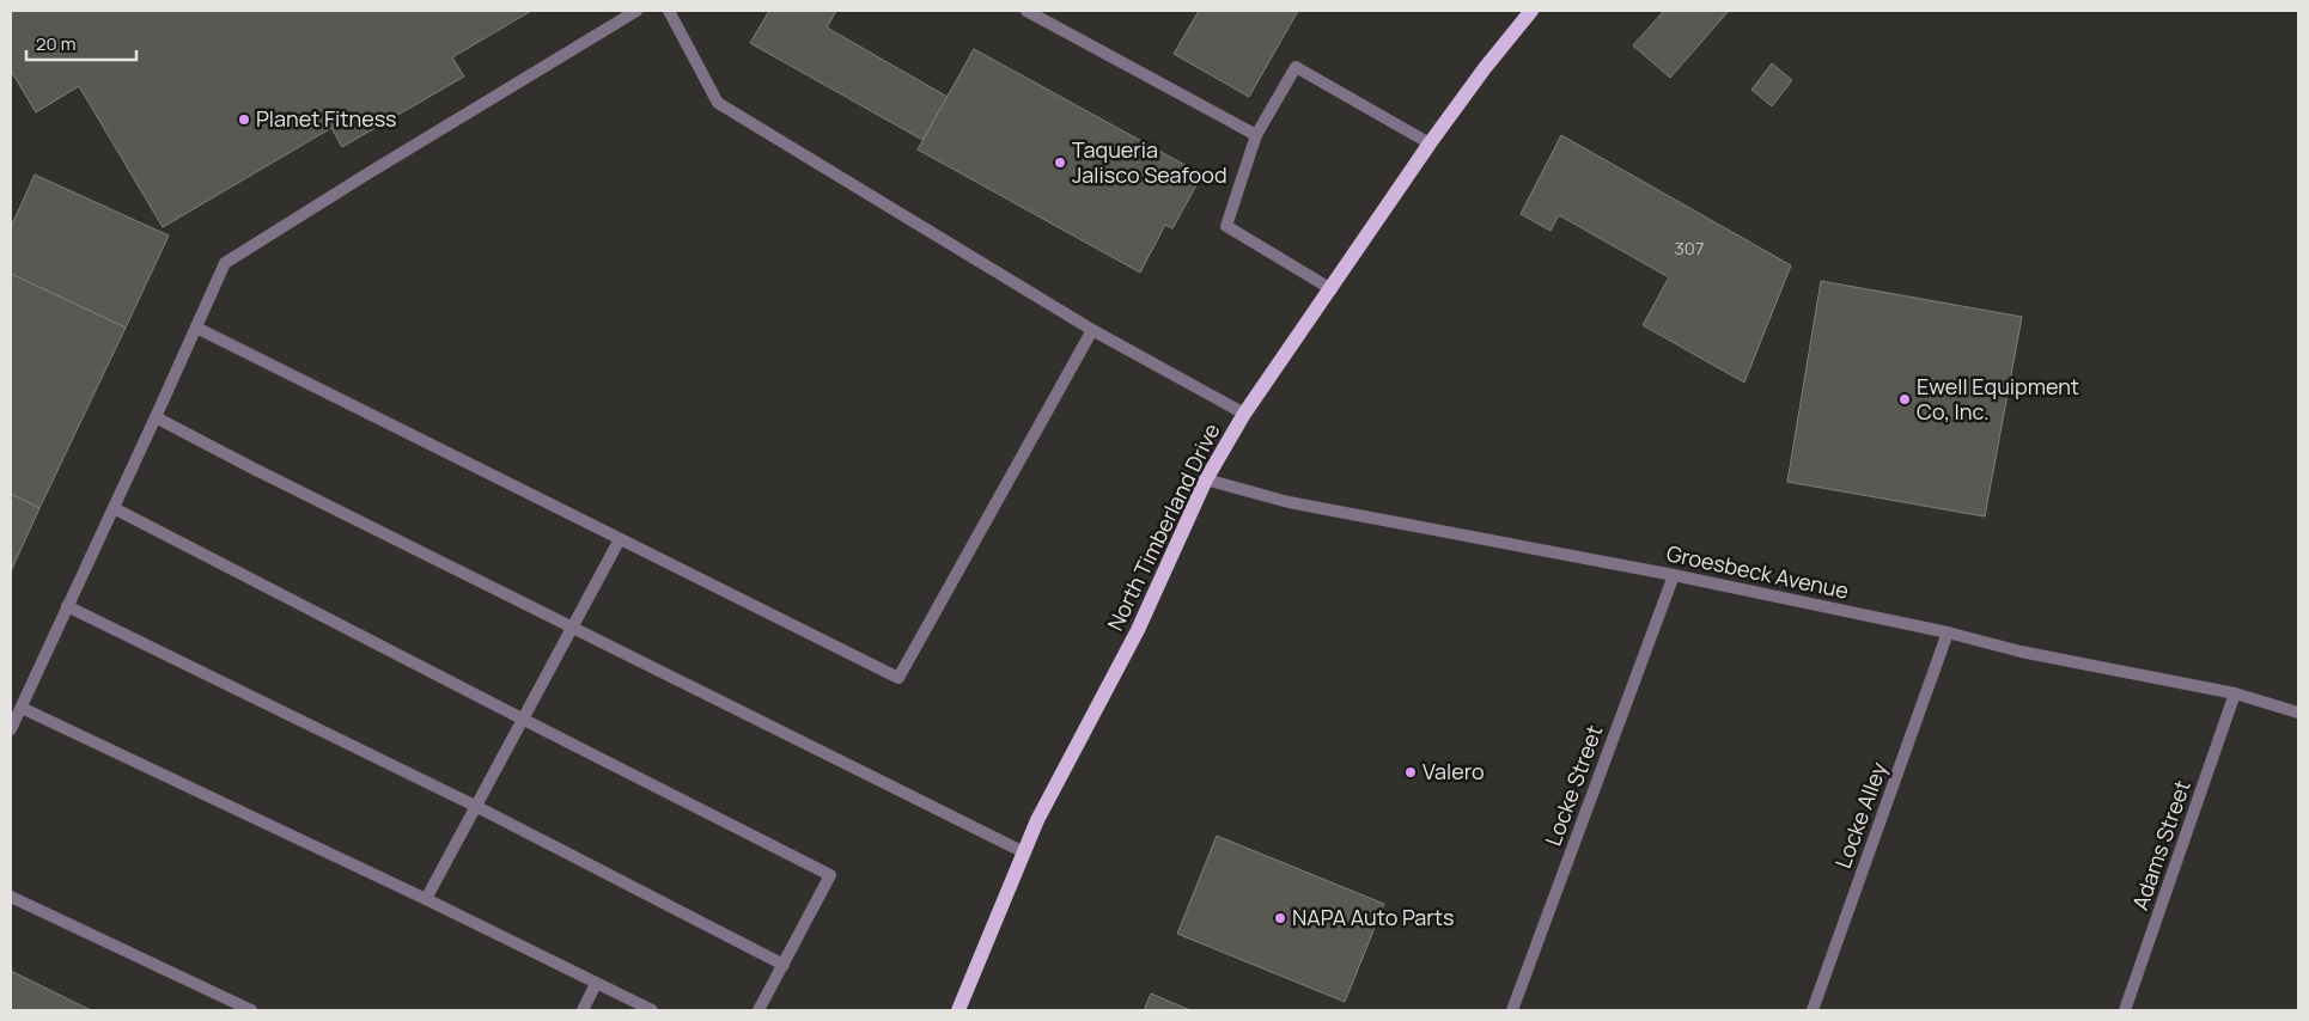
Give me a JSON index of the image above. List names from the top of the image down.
{
  "streets": {
    "main road": ["North Timberland Drive"],
    "street": [
      "Groesbeck Avenue",
      "Locke Street",
      "Locke Alley",
      "Adams Street"
    ]
  },
  "crossings": [
    ["North Timberland Drive", "Groesbeck Avenue"],
    ["Groesbeck Avenue", "Locke Street"],
    ["Groesbeck Avenue", "Locke Alley"],
    ["Groesbeck Avenue", "Adams Street"]
  ],
  "places": [
    "Planet Fitness",
    "Taqueria Jalisco Seafood",
    "Ewell Equipment Co, Inc.",
    "Valero",
    "NAPA Auto Parts"
  ],
  "house_numbers": ["307"],
  "scale_bar": "20 m"
}
